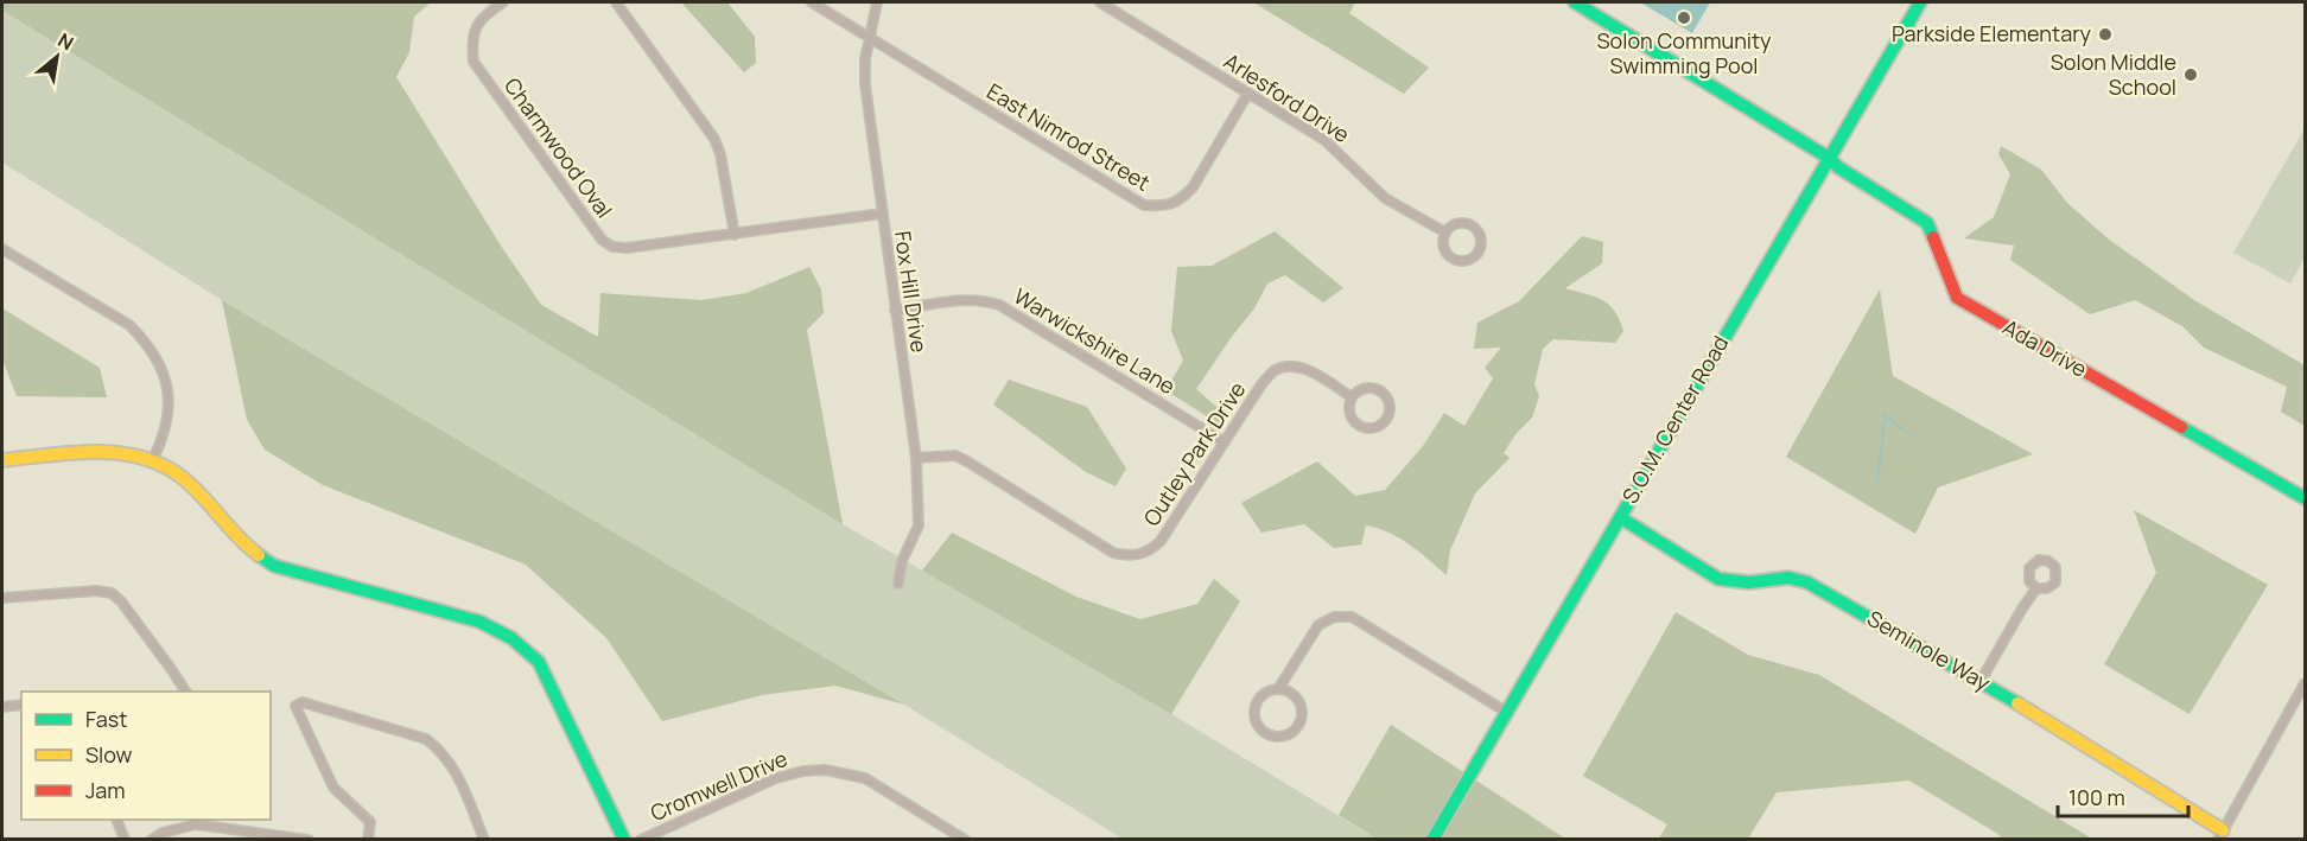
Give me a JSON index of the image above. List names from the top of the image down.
{
  "streets": {
    "street": [
      "Arlesford Drive",
      "East Nimrod Street",
      "Charmwood Oval",
      "Fox Hill Drive",
      "Warwickshire Lane",
      "Ada Drive",
      "S.O.M. Center Road",
      "Outley Park Drive",
      "Seminole Way",
      "Cromwell Drive"
    ]
  },
  "crossings": [
    ["Arlesford Drive", "East Nimrod Street"],
    ["East Nimrod Street", "Fox Hill Drive"],
    ["Charmwood Oval", "Fox Hill Drive"],
    ["Fox Hill Drive", "Warwickshire Lane"],
    ["Fox Hill Drive", "Outley Park Drive"],
    ["Warwickshire Lane", "Outley Park Drive"],
    ["Ada Drive", "S.O.M. Center Road"],
    ["S.O.M. Center Road", "Seminole Way"]
  ],
  "places": ["Solon Community Swimming Pool", "Parkside Elementary", "Solon Middle School"],
  "legend": ["Fast", "Slow", "Jam"],
  "scale_bar": "100 m",
  "north": "top right"
}
